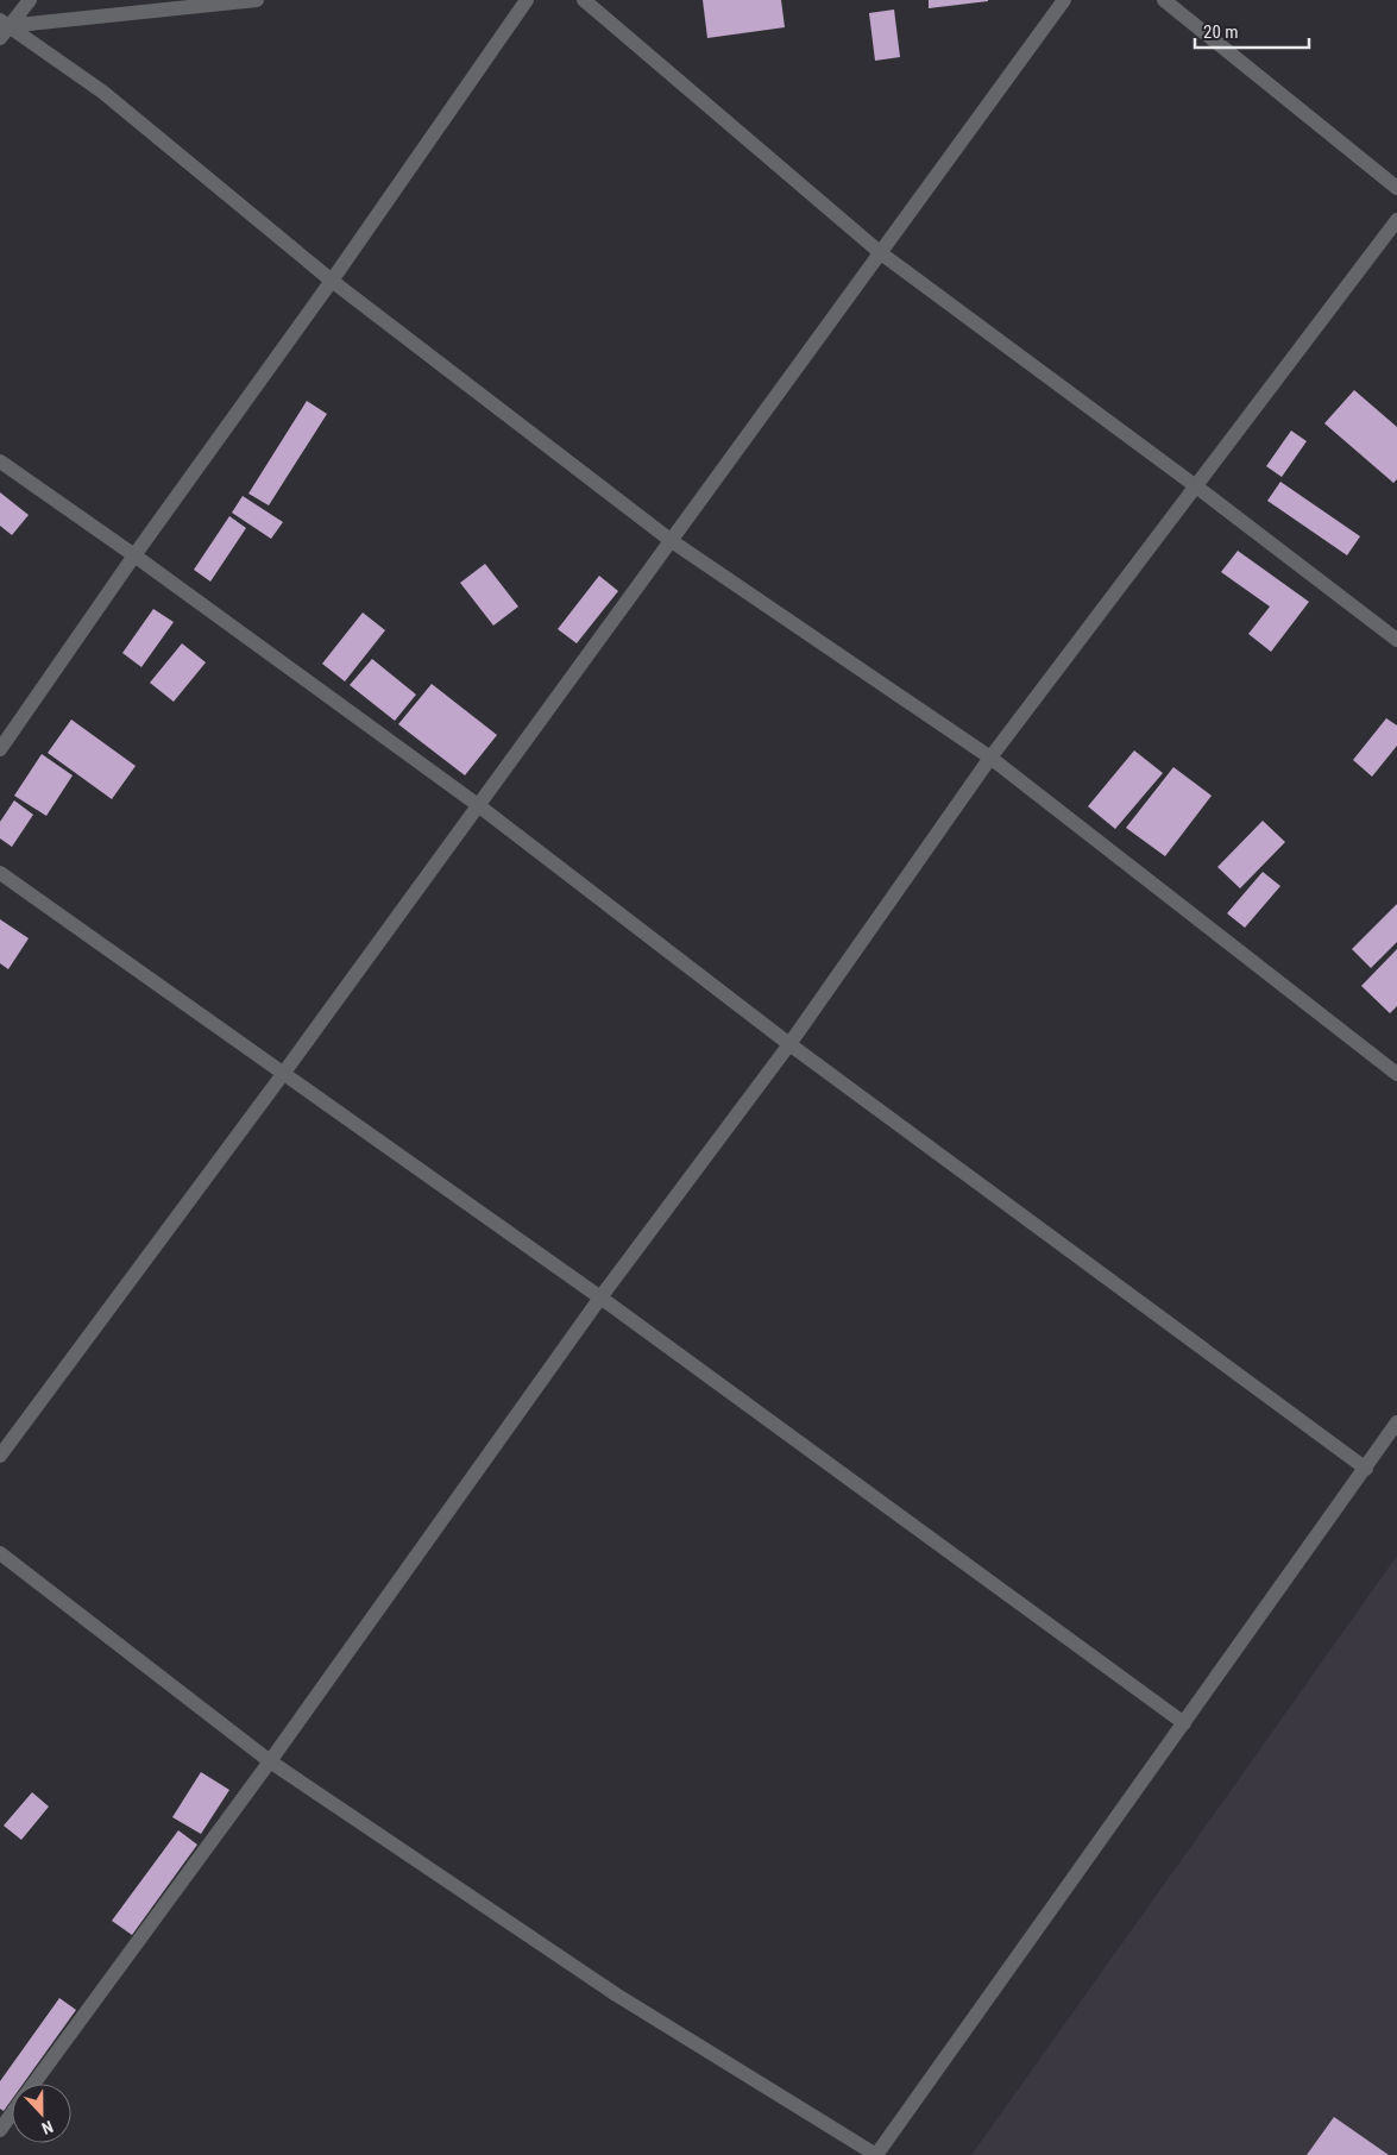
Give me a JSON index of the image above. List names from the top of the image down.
{
  "scale_bar": "20 m",
  "north": "bottom"
}
